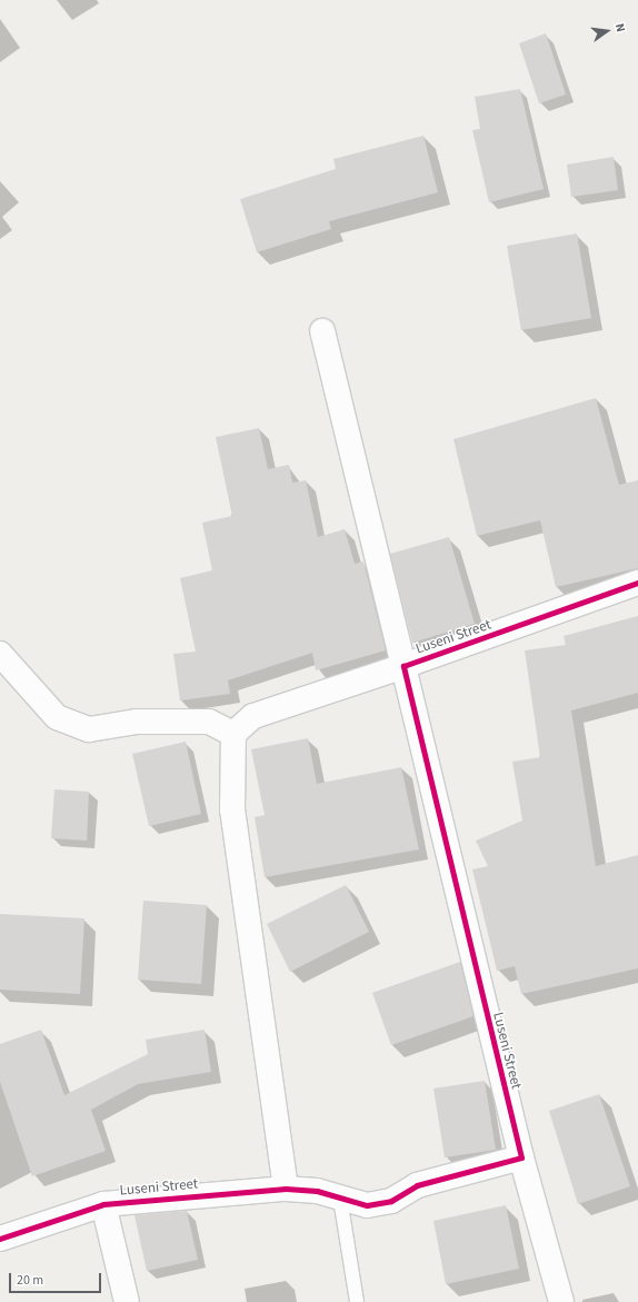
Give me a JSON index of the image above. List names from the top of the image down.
{
  "streets": {
    "street": ["Luseni Street"]
  },
  "scale_bar": "20 m",
  "north": "right"
}
